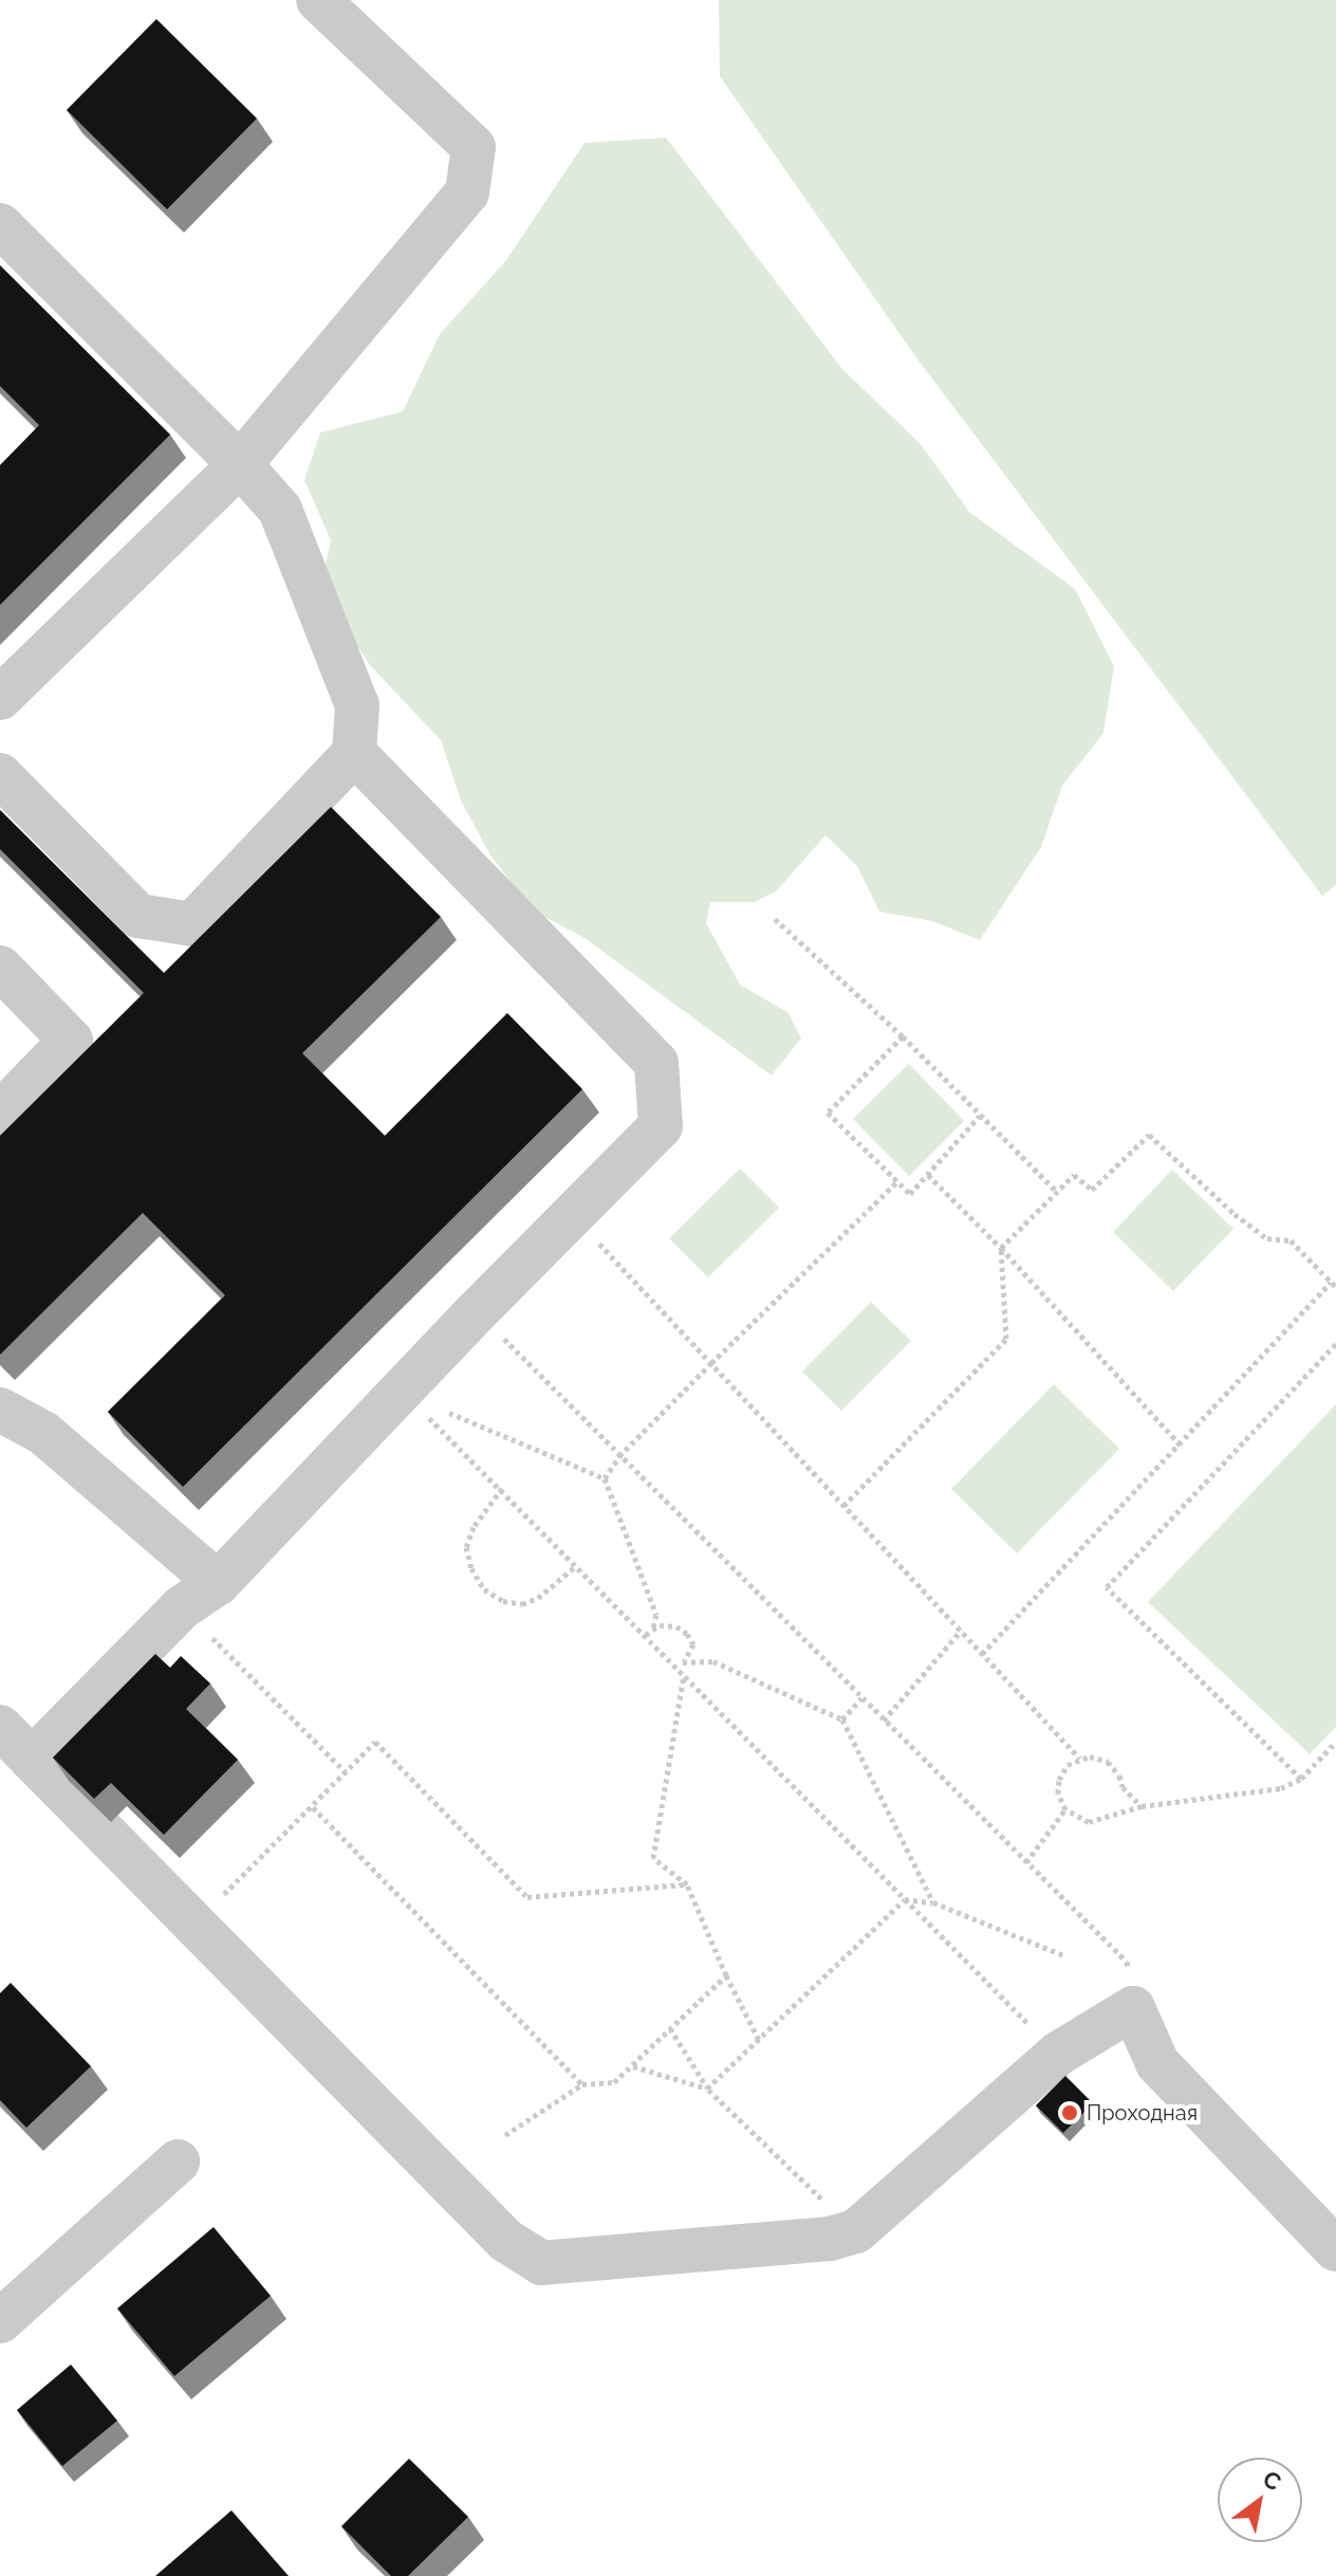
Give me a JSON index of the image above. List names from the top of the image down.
{
  "places": ["Проходная"],
  "north": "top right"
}
